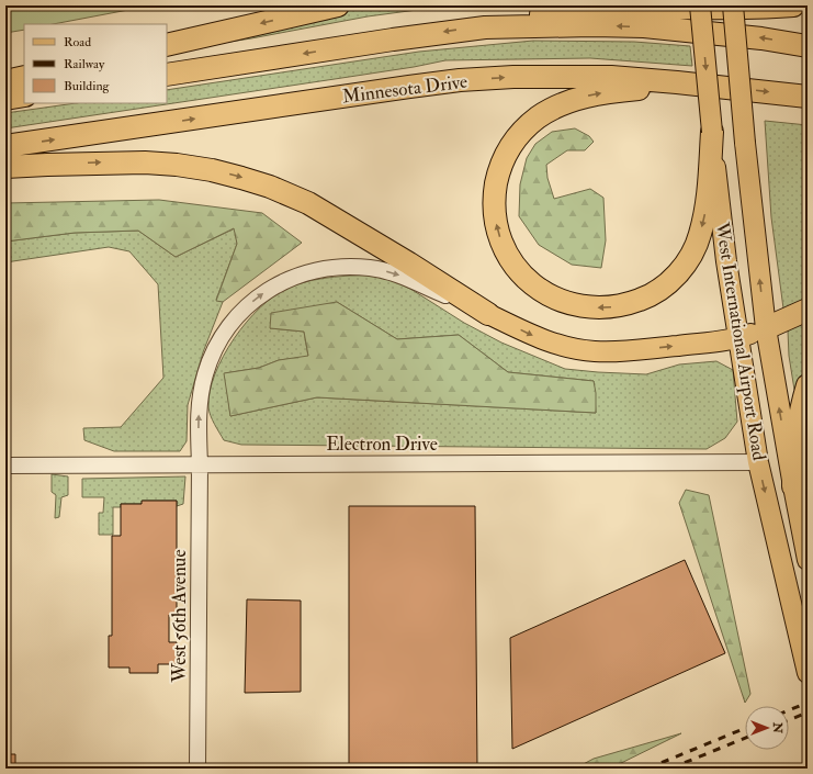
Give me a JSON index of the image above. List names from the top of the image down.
{
  "streets": {
    "highway": ["Minnesota Drive"],
    "main road": ["West International Airport Road"],
    "street": ["Electron Drive", "West 56th Avenue"]
  },
  "crossings": [
    ["West International Airport Road", "Electron Drive"],
    ["Electron Drive", "West 56th Avenue"]
  ],
  "legend": ["Road", "Railway", "Building"],
  "north": "right"
}
